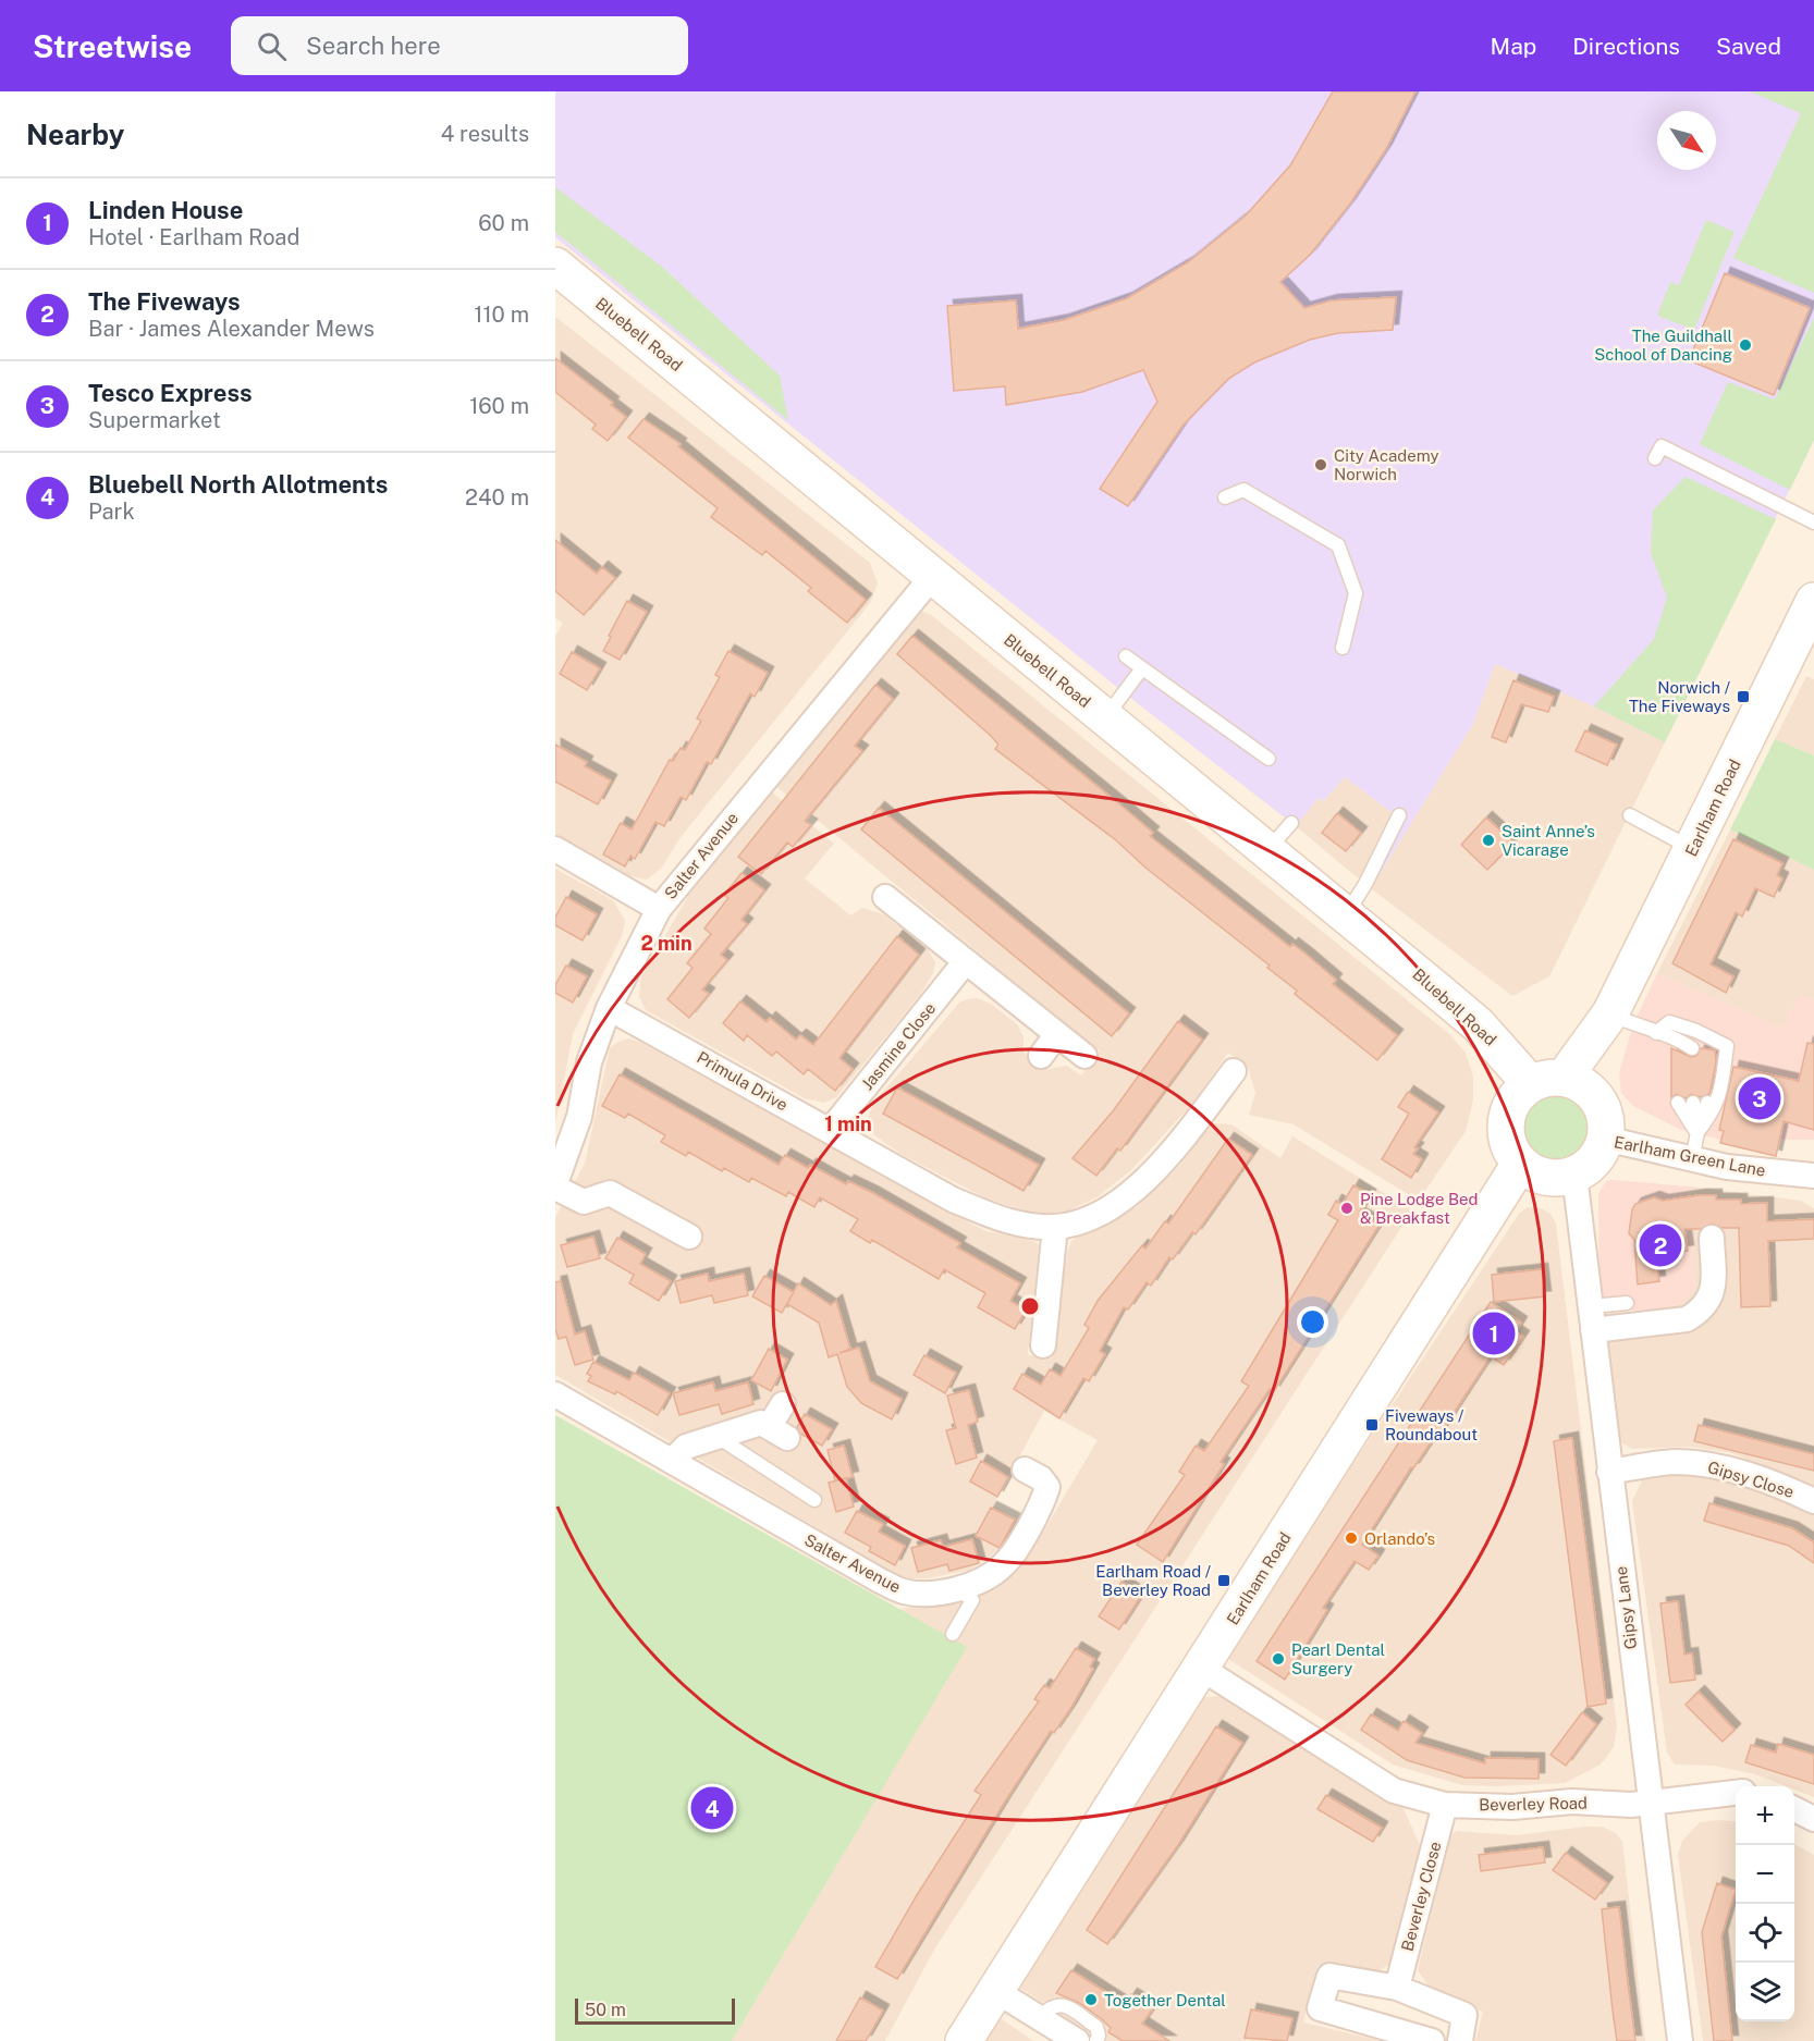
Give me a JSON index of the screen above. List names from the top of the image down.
{
  "streets": {
    "main road": ["Bluebell Road", "Earlham Road"],
    "street": [
      "Salter Avenue",
      "Jasmine Close",
      "Primula Drive",
      "Earlham Green Lane",
      "Gipsy Close",
      "Gipsy Lane",
      "Beverley Road",
      "Beverley Close"
    ]
  },
  "crossings": [
    ["Bluebell Road", "Earlham Road"],
    ["Bluebell Road", "Salter Avenue"],
    ["Bluebell Road", "Earlham Green Lane"],
    ["Bluebell Road", "Gipsy Lane"],
    ["Earlham Road", "Earlham Green Lane"],
    ["Earlham Road", "Gipsy Lane"],
    ["Earlham Road", "Beverley Road"],
    ["Salter Avenue", "Primula Drive"],
    ["Jasmine Close", "Primula Drive"],
    ["Earlham Green Lane", "Gipsy Lane"],
    ["Gipsy Close", "Gipsy Lane"],
    ["Gipsy Lane", "Beverley Road"],
    ["Beverley Road", "Beverley Close"]
  ],
  "places": {
    "other": [
      "The Guildhall School of Dancing",
      "City Academy Norwich",
      "Saint Anne’s Vicarage",
      "Pine Lodge Bed & Breakfast",
      "Orlando’s",
      "Pearl Dental Surgery",
      "Together Dental"
    ],
    "transit": ["Norwich / The Fiveways", "Fiveways / Roundabout", "Earlham Road / Beverley Road"]
  },
  "scale_bar": "50 m",
  "north": "bottom right",
  "page": {
    "header": "Streetwise",
    "search": "Search here",
    "nav": ["Map", "Directions", "Saved"],
    "heading": ["Nearby", "4 results"],
    "list": [
      {
        "mark": "1",
        "name": "Linden House",
        "note": "Hotel · Earlham Road",
        "value": "60 m"
      },
      {
        "mark": "2",
        "name": "The Fiveways",
        "note": "Bar · James Alexander Mews",
        "value": "110 m"
      },
      {
        "mark": "3",
        "name": "Tesco Express",
        "note": "Supermarket",
        "value": "160 m"
      },
      {
        "mark": "4",
        "name": "Bluebell North Allotments",
        "note": "Park",
        "value": "240 m"
      }
    ],
    "pins": [
      "3",
      "2",
      "1",
      "4"
    ],
    "map_buttons": ["+", "−"],
    "scale": "50 m"
  },
  "rings": ["2 min", "1 min"]
}
